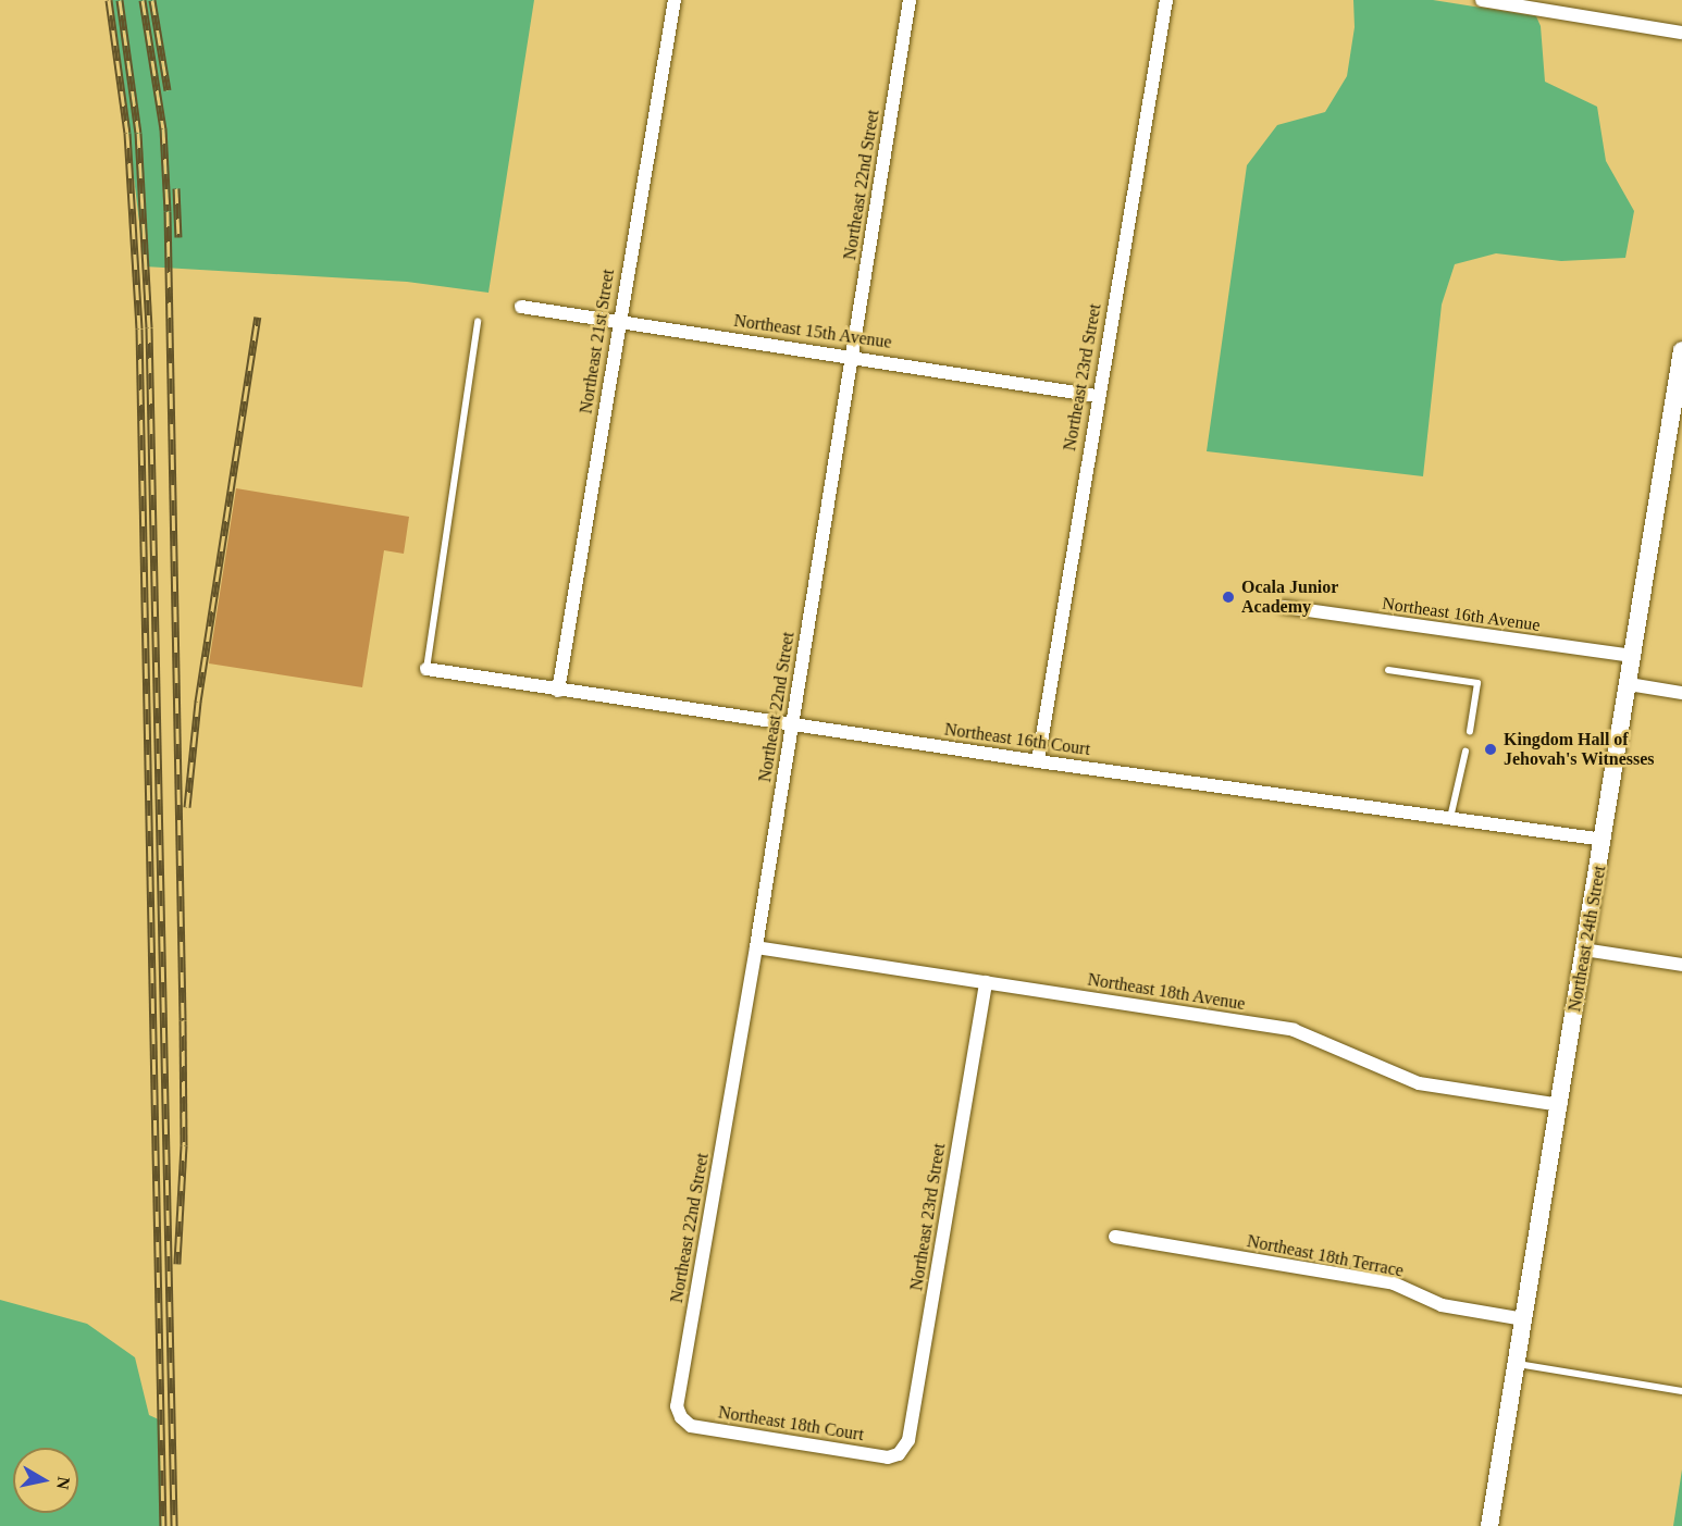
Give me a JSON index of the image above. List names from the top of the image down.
{
  "streets": {
    "street": [
      "Northeast 22nd Street",
      "Northeast 15th Avenue",
      "Northeast 21st Street",
      "Northeast 23rd Street",
      "Northeast 16th Avenue",
      "Northeast 16th Court",
      "Northeast 24th Street",
      "Northeast 18th Avenue",
      "Northeast 18th Terrace",
      "Northeast 18th Court"
    ]
  },
  "crossings": [
    ["Northeast 22nd Street", "Northeast 15th Avenue"],
    ["Northeast 22nd Street", "Northeast 16th Court"],
    ["Northeast 22nd Street", "Northeast 18th Avenue"],
    ["Northeast 22nd Street", "Northeast 18th Court"],
    ["Northeast 15th Avenue", "Northeast 21st Street"],
    ["Northeast 15th Avenue", "Northeast 23rd Street"],
    ["Northeast 21st Street", "Northeast 16th Court"],
    ["Northeast 23rd Street", "Northeast 16th Court"],
    ["Northeast 23rd Street", "Northeast 18th Avenue"],
    ["Northeast 23rd Street", "Northeast 18th Court"],
    ["Northeast 16th Avenue", "Northeast 24th Street"],
    ["Northeast 16th Court", "Northeast 24th Street"],
    ["Northeast 24th Street", "Northeast 18th Avenue"],
    ["Northeast 24th Street", "Northeast 18th Terrace"]
  ],
  "places": ["Ocala Junior Academy", "Kingdom Hall of Jehovah's Witnesses"],
  "north": "right"
}
